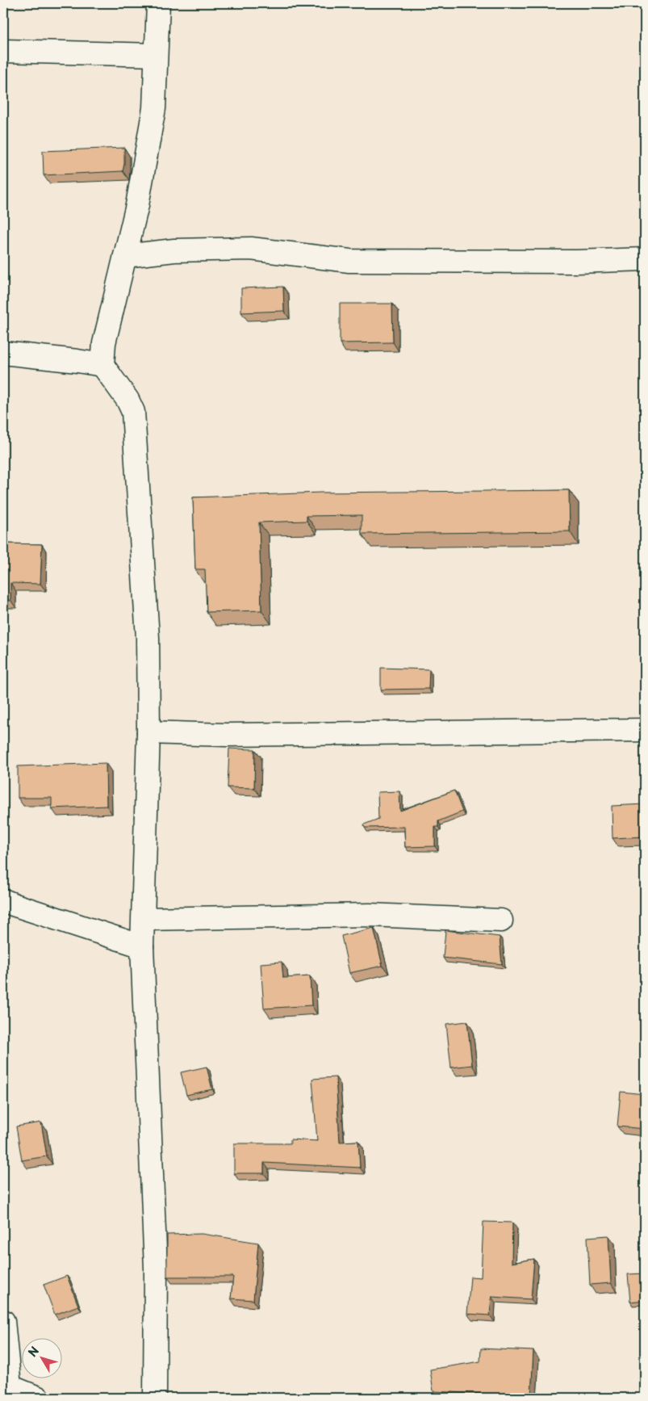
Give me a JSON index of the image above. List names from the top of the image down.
{
  "north": "top left"
}
